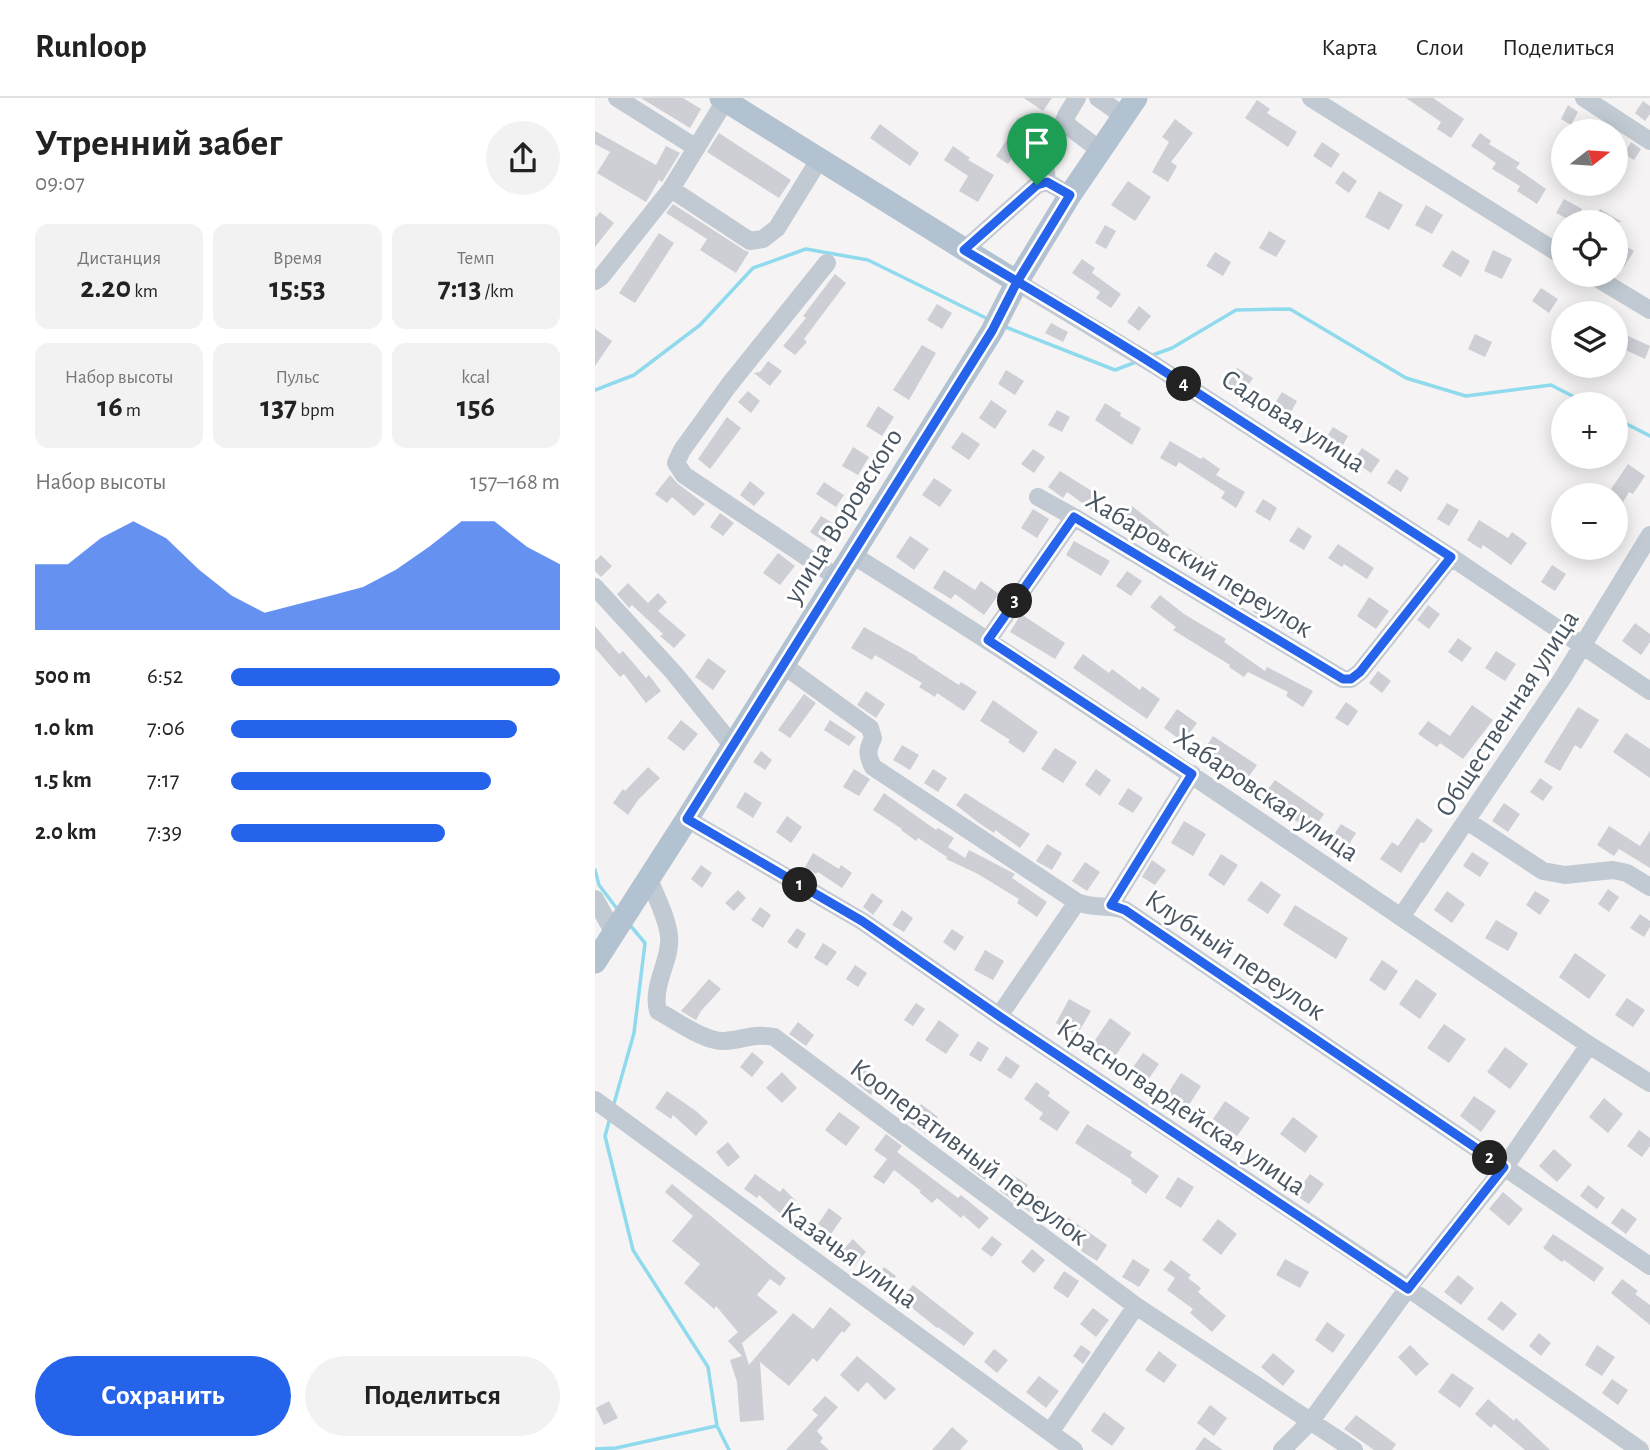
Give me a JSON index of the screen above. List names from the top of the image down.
{
  "streets": {
    "main road": ["Садовая улица", "улица Воровского"],
    "street": [
      "Хабаровский переулок",
      "Общественная улица",
      "Хабаровская улица",
      "Клубный переулок",
      "Красногвардейская улица",
      "Кооперативный переулок",
      "Казачья улица"
    ]
  },
  "crossings": [
    ["Садовая улица", "улица Воровского"],
    ["Садовая улица", "Хабаровский переулок"],
    ["Садовая улица", "Общественная улица"],
    ["улица Воровского", "Хабаровская улица"],
    ["улица Воровского", "Клубный переулок"],
    ["улица Воровского", "Красногвардейская улица"],
    ["улица Воровского", "Кооперативный переулок"],
    ["Общественная улица", "Хабаровская улица"]
  ],
  "north": "right",
  "page": {
    "header": "Runloop",
    "nav": ["Карта", "Слои", "Поделиться"],
    "heading": ["Утренний забег", "09:07"],
    "map_buttons": ["+", "−"],
    "stats": [
      ["Дистанция", "2.20 km"],
      ["Время", "15:53"],
      ["Темп", "7:13 /km"],
      ["Набор высоты", "16 m"],
      ["Пульс", "137 bpm"],
      ["kcal", "156"]
    ],
    "pins": [
      "4",
      "3",
      "1",
      "2"
    ],
    "chart": ["Набор высоты", "157–168 m"],
    "list": [
      {
        "name": "500 m",
        "note": "6:52"
      },
      {
        "name": "1.0 km",
        "note": "7:06"
      },
      {
        "name": "1.5 km",
        "note": "7:17"
      },
      {
        "name": "2.0 km",
        "note": "7:39"
      }
    ],
    "buttons": ["Сохранить", "Поделиться"]
  }
}
